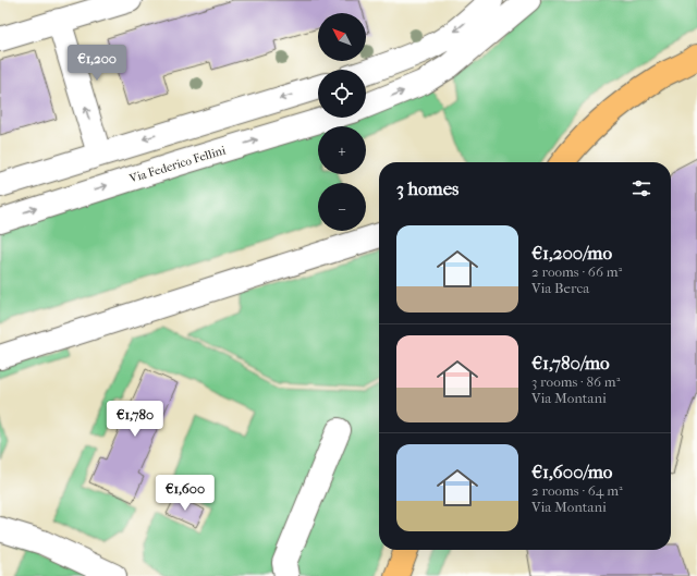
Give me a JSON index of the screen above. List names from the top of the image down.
{
  "streets": {
    "street": ["Via Federico Fellini"]
  },
  "north": "top left",
  "page": {
    "map_buttons": ["+", "−"],
    "price": ["€1,200", "€1,780", "€1,600"],
    "heading": "3 homes",
    "list": [
      {
        "name": "€1,200/mo",
        "note": "2 rooms · 66 m² · Via Berca"
      },
      {
        "name": "€1,780/mo",
        "note": "3 rooms · 86 m² · Via Montani"
      },
      {
        "name": "€1,600/mo",
        "note": "2 rooms · 64 m² · Via Montani"
      }
    ]
  }
}
